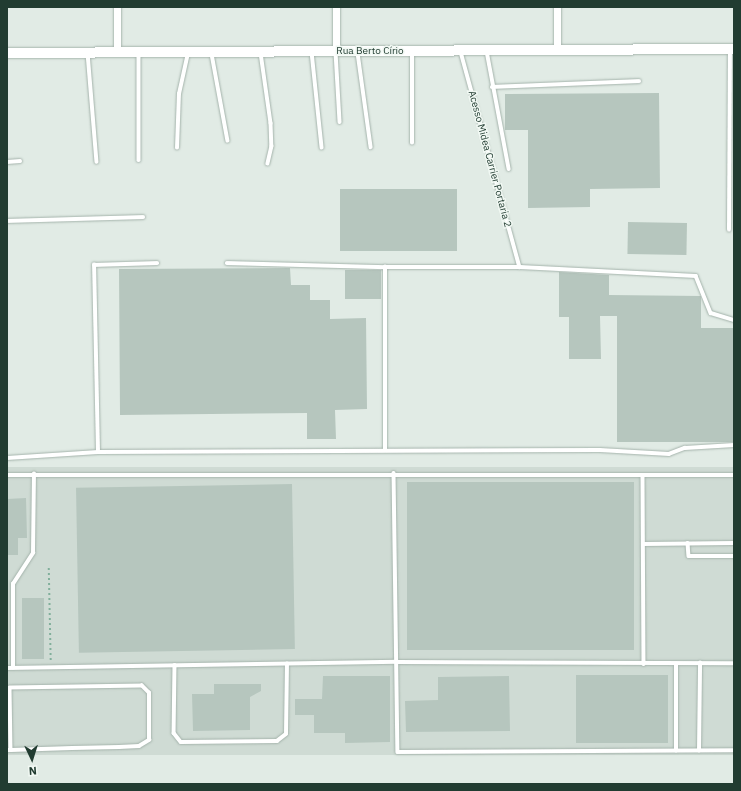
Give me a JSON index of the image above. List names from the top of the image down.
{
  "streets": {
    "street": ["Rua Berto Círio"],
    "lane": ["Acesso Midea Carrier Portaria 2"]
  },
  "crossings": [
    ["Rua Berto Círio", "Acesso Midea Carrier Portaria 2"]
  ],
  "north": "bottom"
}
